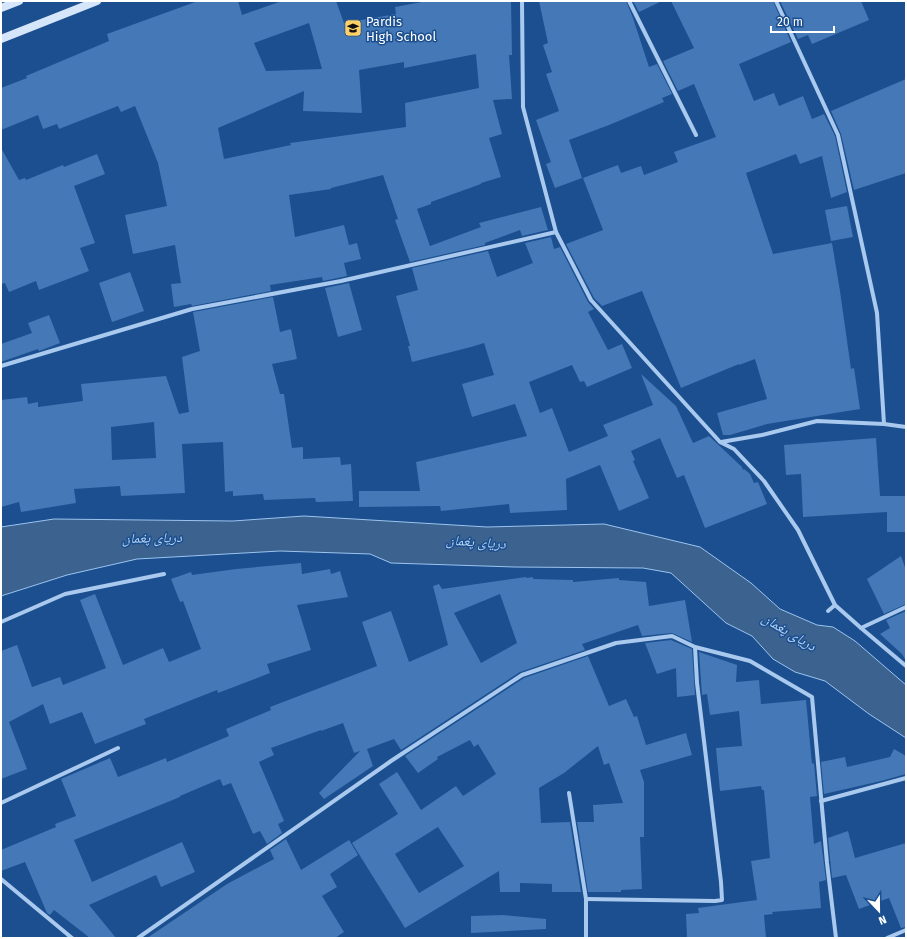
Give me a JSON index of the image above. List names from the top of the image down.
{
  "water": ["دریای پغمان"],
  "places": {
    "school or university": ["Pardis High School"]
  },
  "scale_bar": "20 m",
  "north": "bottom"
}
